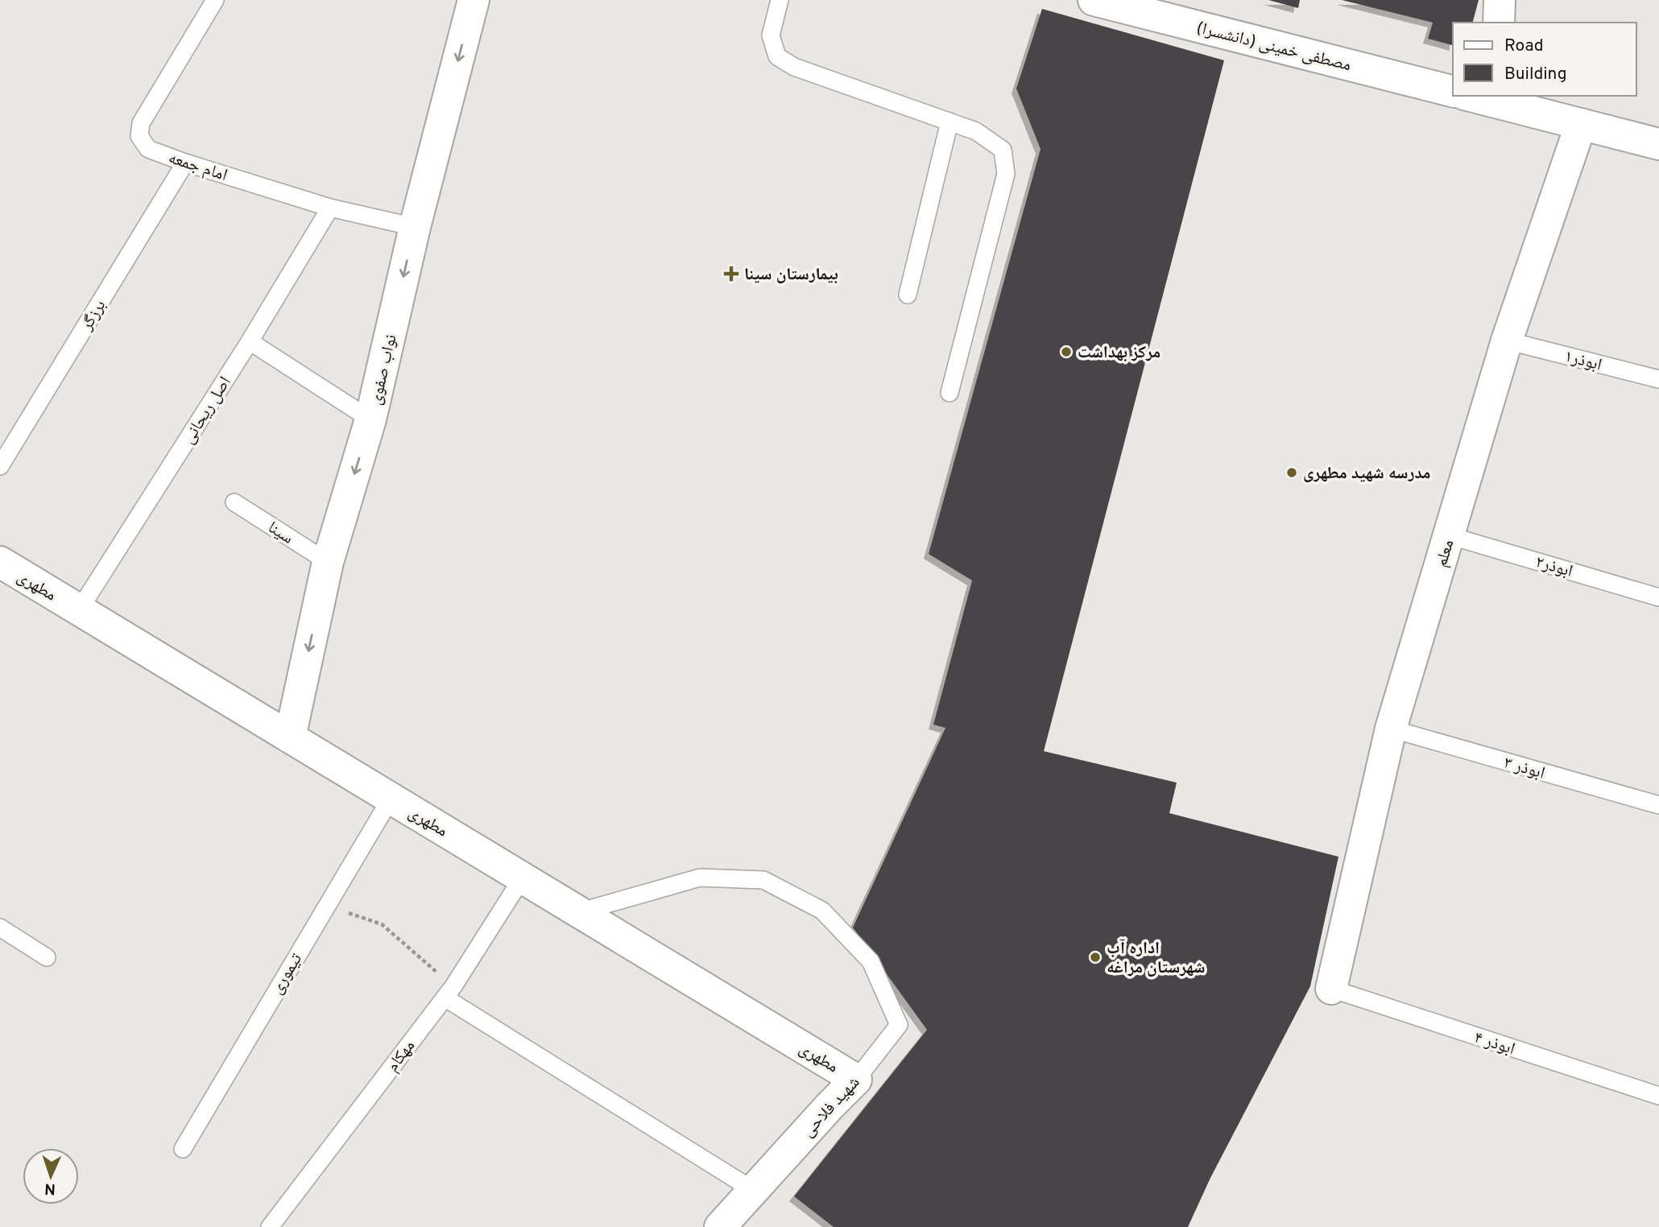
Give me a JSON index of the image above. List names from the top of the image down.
{
  "streets": {
    "street": [
      "مصطفی خمینی (دانشسرا)",
      "نواب صفوی",
      "معلم",
      "مطهری",
      "شهید فلاحی"
    ],
    "lane": [
      "امام جمعه",
      "برزگر",
      "ابوذر۱",
      "اصل ریحانی",
      "سینا",
      "ابوذر۲",
      "ابوذر ۳",
      "تیموری",
      "ابوذر ۴",
      "مهکام"
    ]
  },
  "crossings": [
    ["امام جمعه", "برزگر"],
    ["امام جمعه", "نواب صفوی"],
    ["امام جمعه", "اصل ریحانی"],
    ["ابوذر۱", "معلم"],
    ["نواب صفوی", "سینا"],
    ["نواب صفوی", "مطهری"],
    ["اصل ریحانی", "مطهری"],
    ["معلم", "ابوذر۲"],
    ["معلم", "ابوذر ۳"],
    ["معلم", "ابوذر ۴"],
    ["مطهری", "تیموری"],
    ["مطهری", "مهکام"],
    ["مطهری", "شهید فلاحی"]
  ],
  "one_way": ["نواب صفوی"],
  "places": {
    "health": ["بیمارستان سینا"],
    "other": ["مرکز بهداشت", "مدرسه شهید مطهری", "اداره آب شهرستان مراغه"]
  },
  "legend": ["Road", "Building"],
  "north": "bottom"
}
